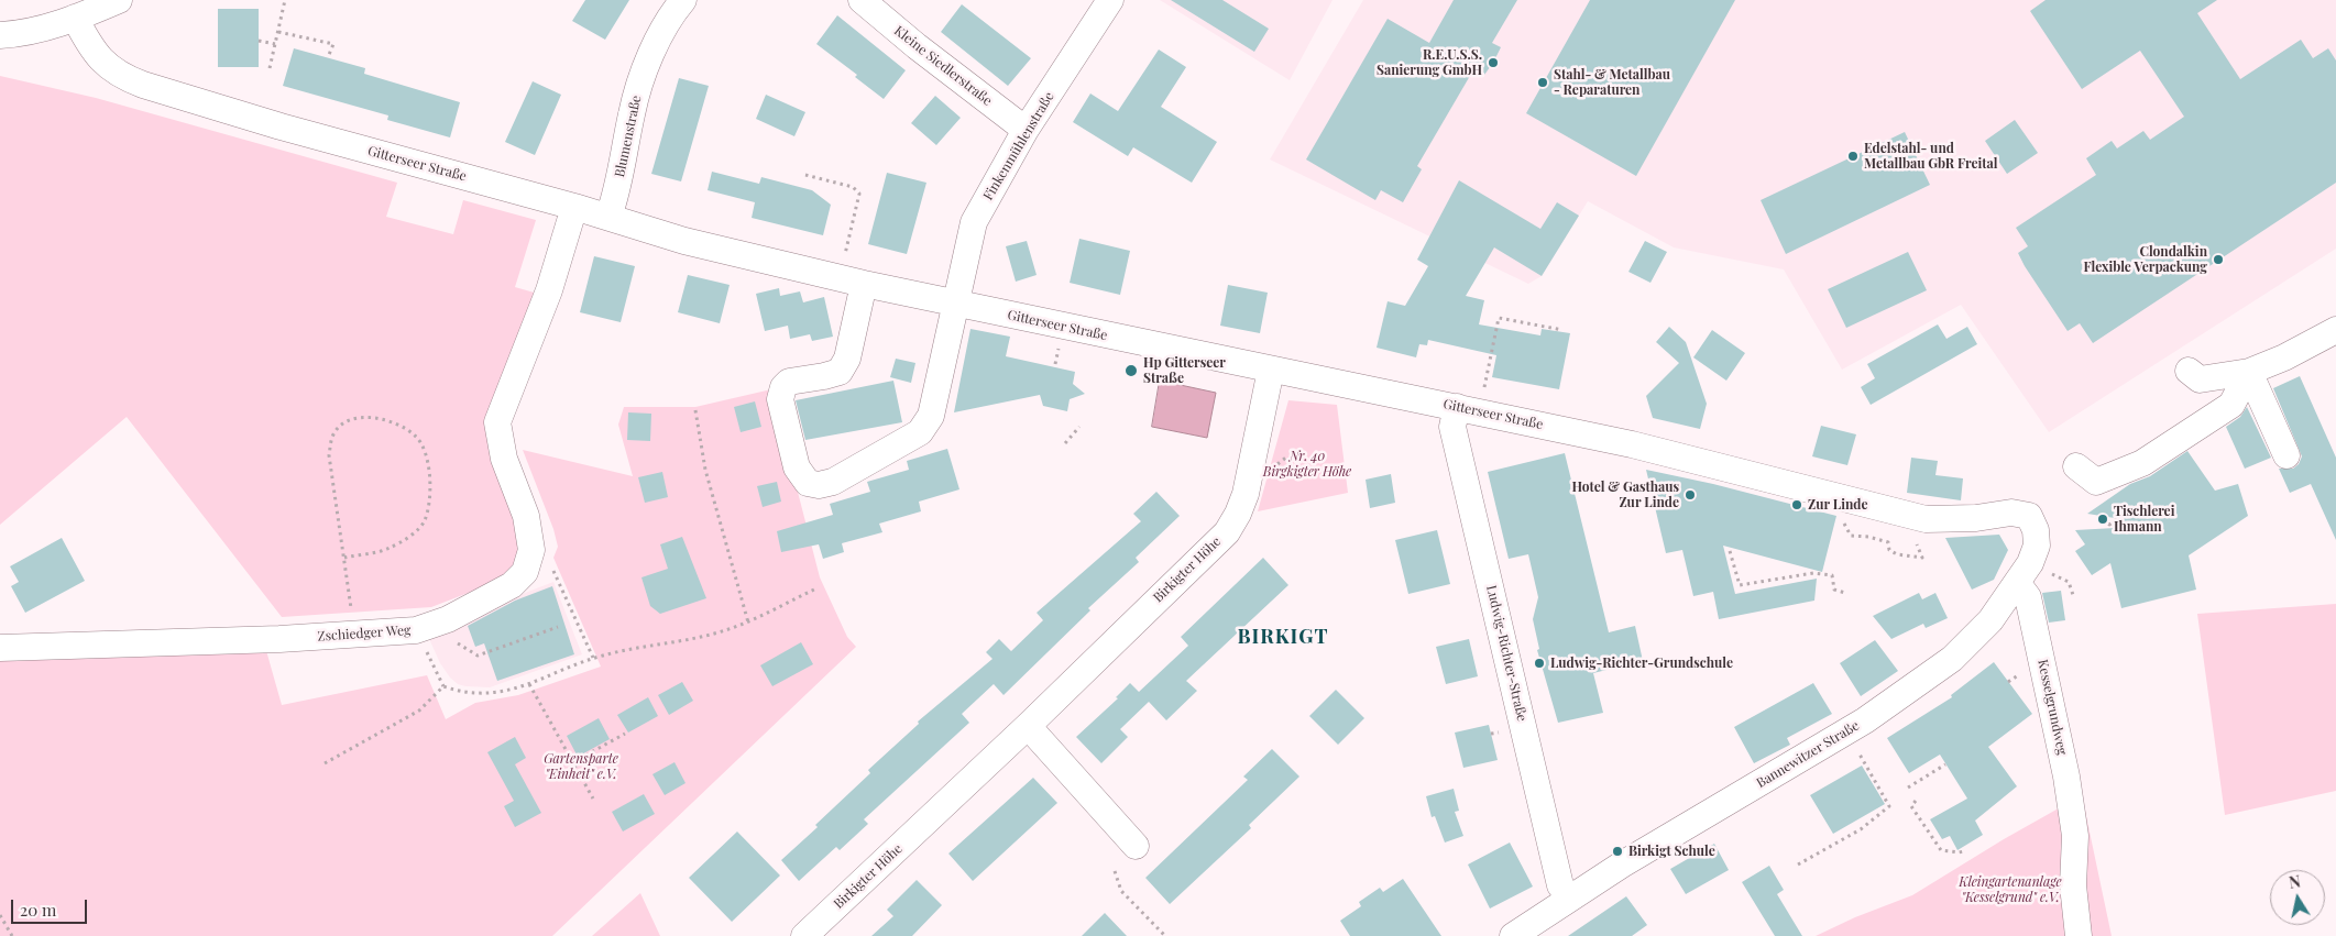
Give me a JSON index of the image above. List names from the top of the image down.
{
  "streets": {
    "street": [
      "Kleine Siedlerstraße",
      "Blumenstraße",
      "Finkenmühlenstraße",
      "Gitterseer Straße",
      "Birkigter Höhe",
      "Zschiedger Weg",
      "Ludwig-Richter-Straße",
      "Kesselgrundweg",
      "Bannewitzer Straße"
    ]
  },
  "crossings": [
    ["Kleine Siedlerstraße", "Finkenmühlenstraße"],
    ["Blumenstraße", "Gitterseer Straße"],
    ["Finkenmühlenstraße", "Gitterseer Straße"],
    ["Gitterseer Straße", "Birkigter Höhe"],
    ["Gitterseer Straße", "Ludwig-Richter-Straße"],
    ["Gitterseer Straße", "Bannewitzer Straße"],
    ["Ludwig-Richter-Straße", "Bannewitzer Straße"],
    ["Kesselgrundweg", "Bannewitzer Straße"]
  ],
  "districts": ["BIRKIGT"],
  "parks": ["Nr. 40 Birgkigter Höhe", "Gartensparte \"Einheit\" e.V.", "Kleingartenanlage \"Kesselgrund\" e.V."],
  "places": [
    "R.E.U.S.S. Sanierung GmbH",
    "Stahl- & Metallbau - Reparaturen",
    "Edelstahl- und Metallbau GbR Freital",
    "Clondalkin Flexible Verpackung",
    "Hp Gitterseer Straße",
    "Hotel & Gasthaus Zur Linde",
    "Zur Linde",
    "Tischlerei Ihmann",
    "Ludwig-Richter-Grundschule",
    "Birkigt Schule"
  ],
  "scale_bar": "20 m",
  "north": "top"
}
